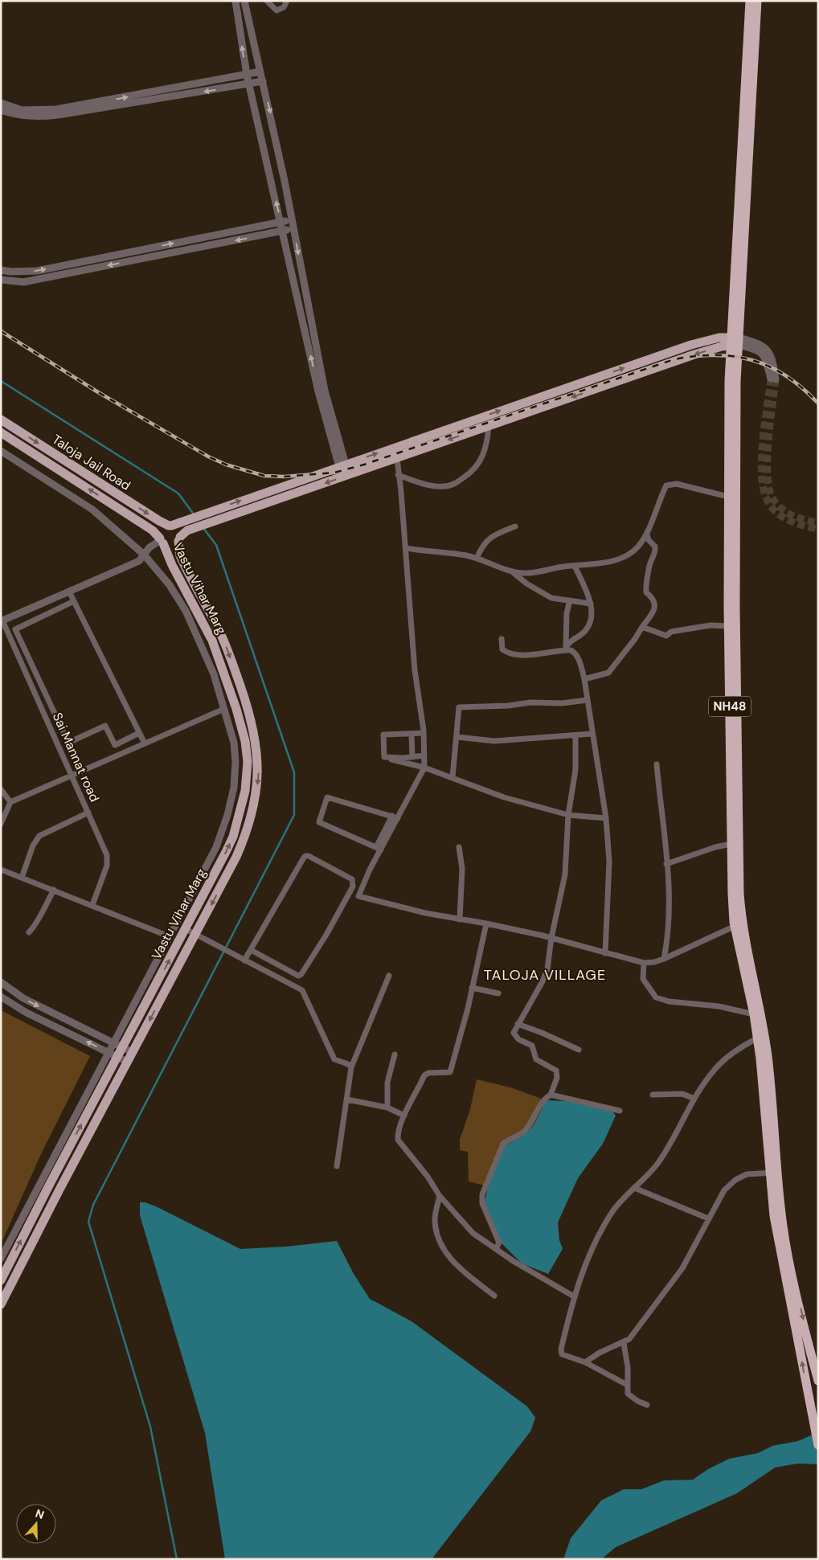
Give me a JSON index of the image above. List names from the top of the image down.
{
  "streets": {
    "highway": ["NH48"],
    "main road": ["Taloja Jail Road", "Vastu Vihar Marg"],
    "street": ["Sai Mannat road"]
  },
  "crossings": [
    ["Taloja Jail Road", "Vastu Vihar Marg"]
  ],
  "districts": ["TALOJA VILLAGE"],
  "north": "top"
}
